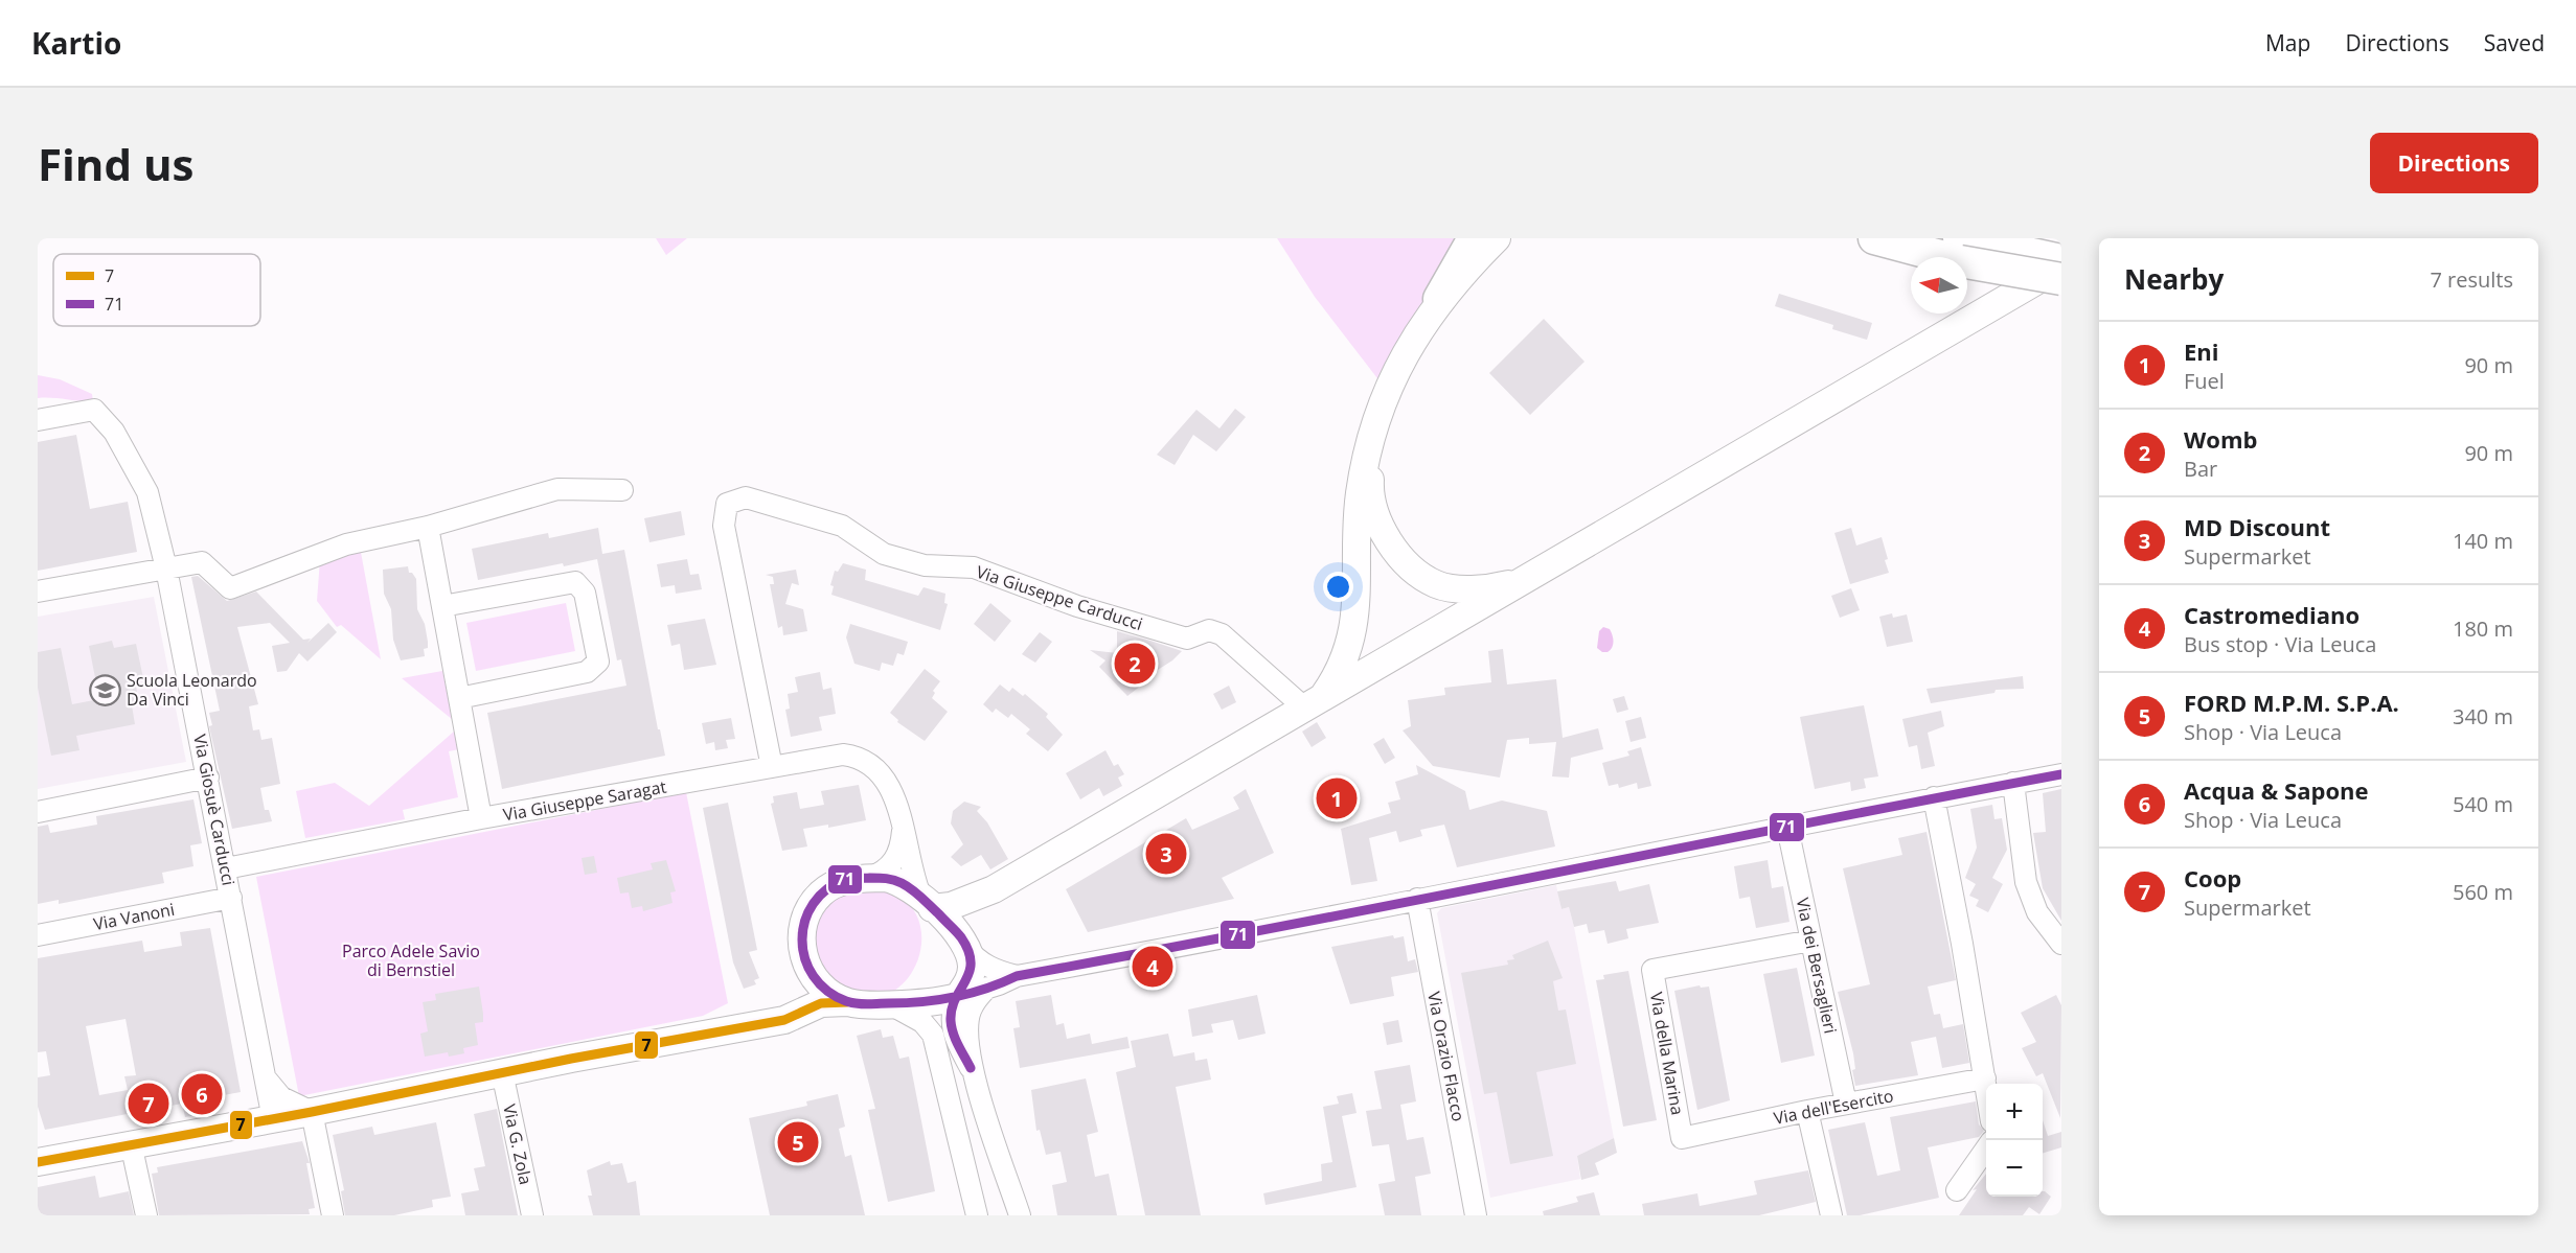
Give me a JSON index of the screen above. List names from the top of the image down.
{
  "streets": {
    "street": [
      "Via Giuseppe Carducci",
      "Via Giuseppe Saragat",
      "Via Giosuè Carducci",
      "Via Vanoni",
      "Via dei Bersaglieri",
      "Via della Marina",
      "Via Orazio Flacco",
      "Via dell'Esercito",
      "Via G. Zola"
    ]
  },
  "crossings": [
    ["Via Giuseppe Carducci", "Via Giuseppe Saragat"],
    ["Via Giuseppe Saragat", "Via Giosuè Carducci"],
    ["Via Giosuè Carducci", "Via Vanoni"],
    ["Via dei Bersaglieri", "Via della Marina"],
    ["Via dei Bersaglieri", "Via dell'Esercito"],
    ["Via della Marina", "Via dell'Esercito"]
  ],
  "parks": ["Parco Adele Savio di Bernstiel"],
  "places": {
    "school or university": ["Scuola Leonardo Da Vinci"]
  },
  "lines": ["transit line 71", "transit line 7"],
  "legend": ["7", "71"],
  "north": "left",
  "page": {
    "header": "Kartio",
    "nav": ["Map", "Directions", "Saved"],
    "buttons": "Directions",
    "title": "Find us",
    "heading": ["Nearby", "7 results"],
    "list": [
      {
        "mark": "1",
        "name": "Eni",
        "note": "Fuel",
        "value": "90 m"
      },
      {
        "mark": "2",
        "name": "Womb",
        "note": "Bar",
        "value": "90 m"
      },
      {
        "mark": "3",
        "name": "MD Discount",
        "note": "Supermarket",
        "value": "140 m"
      },
      {
        "mark": "4",
        "name": "Castromediano",
        "note": "Bus stop · Via Leuca",
        "value": "180 m"
      },
      {
        "mark": "5",
        "name": "FORD M.P.M. S.P.A.",
        "note": "Shop · Via Leuca",
        "value": "340 m"
      },
      {
        "mark": "6",
        "name": "Acqua & Sapone",
        "note": "Shop · Via Leuca",
        "value": "540 m"
      },
      {
        "mark": "7",
        "name": "Coop",
        "note": "Supermarket",
        "value": "560 m"
      }
    ],
    "pins": [
      "2",
      "1",
      "3",
      "4",
      "6",
      "7",
      "5"
    ],
    "map_buttons": ["+", "−"]
  }
}
